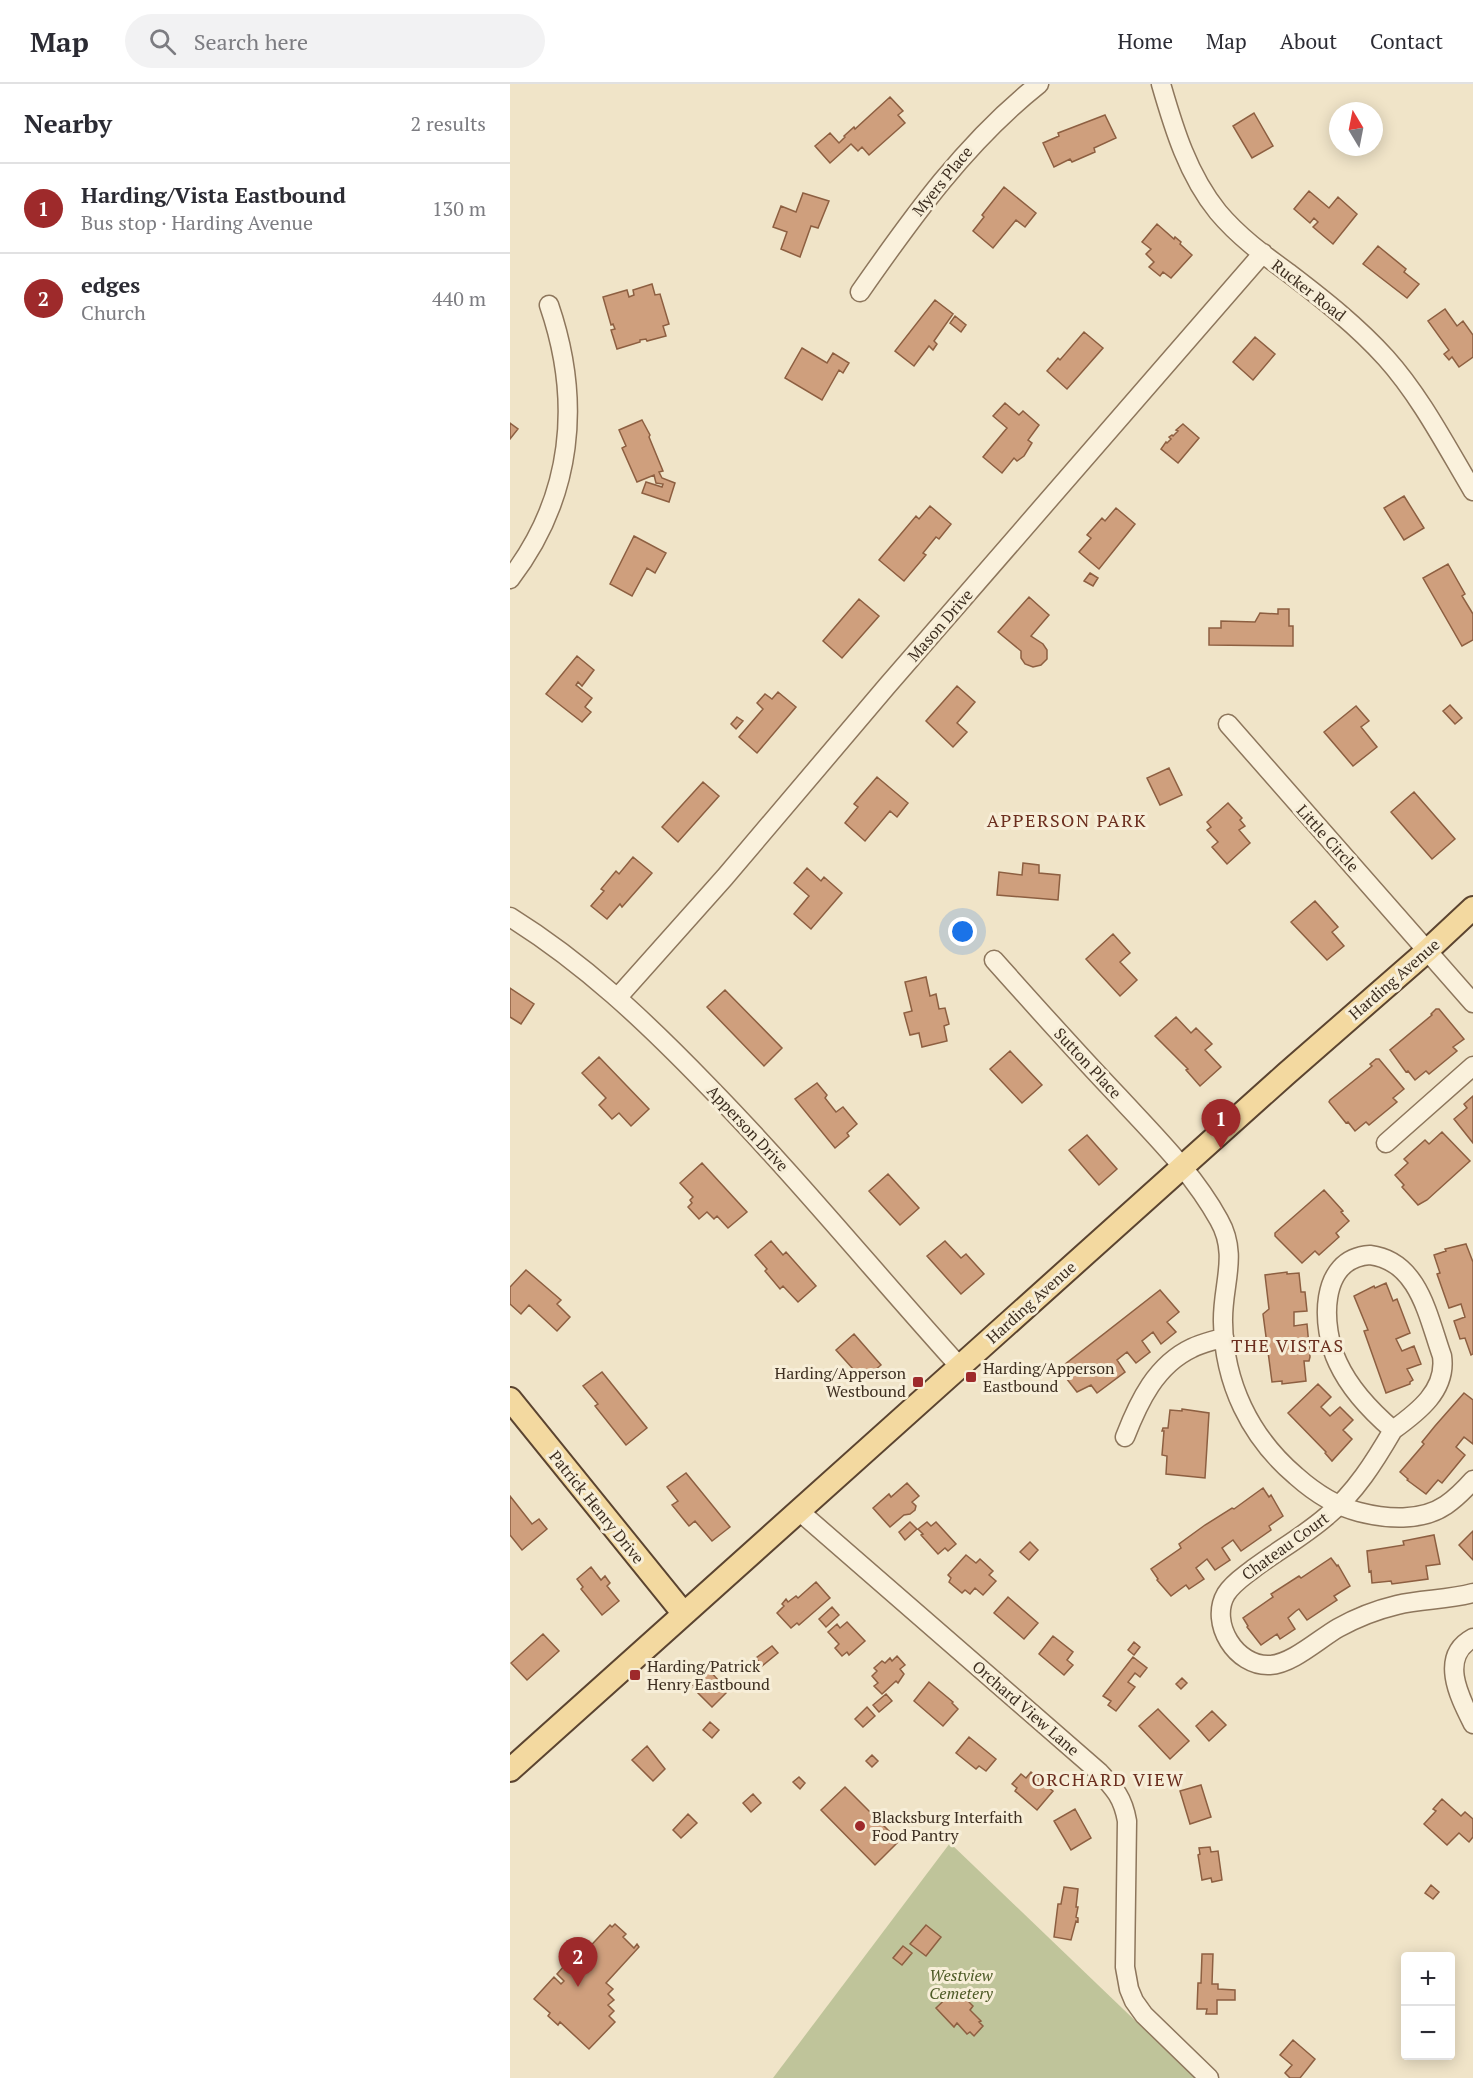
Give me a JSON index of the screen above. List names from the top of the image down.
{
  "streets": {
    "main road": ["Harding Avenue", "Patrick Henry Drive"],
    "street": [
      "Myers Place",
      "Rucker Road",
      "Mason Drive",
      "Little Circle",
      "Sutton Place",
      "Apperson Drive",
      "Chateau Court",
      "Orchard View Lane"
    ]
  },
  "crossings": [
    ["Rucker Road", "Mason Drive"],
    ["Mason Drive", "Apperson Drive"],
    ["Little Circle", "Harding Avenue"],
    ["Harding Avenue", "Sutton Place"],
    ["Harding Avenue", "Apperson Drive"],
    ["Harding Avenue", "Patrick Henry Drive"],
    ["Harding Avenue", "Orchard View Lane"],
    ["Sutton Place", "Chateau Court"]
  ],
  "districts": ["APPERSON PARK", "THE VISTAS", "ORCHARD VIEW"],
  "parks": ["Westview Cemetery"],
  "places": {
    "transit": ["Harding/Apperson Eastbound", "Harding/Apperson Westbound", "Harding/Patrick Henry Eastbound"],
    "other": ["Blacksburg Interfaith Food Pantry"]
  },
  "north": "top",
  "page": {
    "header": "Map",
    "search": "Search here",
    "nav": [
      "Home",
      "Map",
      "About",
      "Contact"
    ],
    "heading": ["Nearby", "2 results"],
    "list": [
      {
        "mark": "1",
        "name": "Harding/Vista Eastbound",
        "note": "Bus stop · Harding Avenue",
        "value": "130 m"
      },
      {
        "mark": "2",
        "name": "edges",
        "note": "Church",
        "value": "440 m"
      }
    ],
    "pins": ["1", "2"],
    "map_buttons": ["+", "−"]
  }
}
